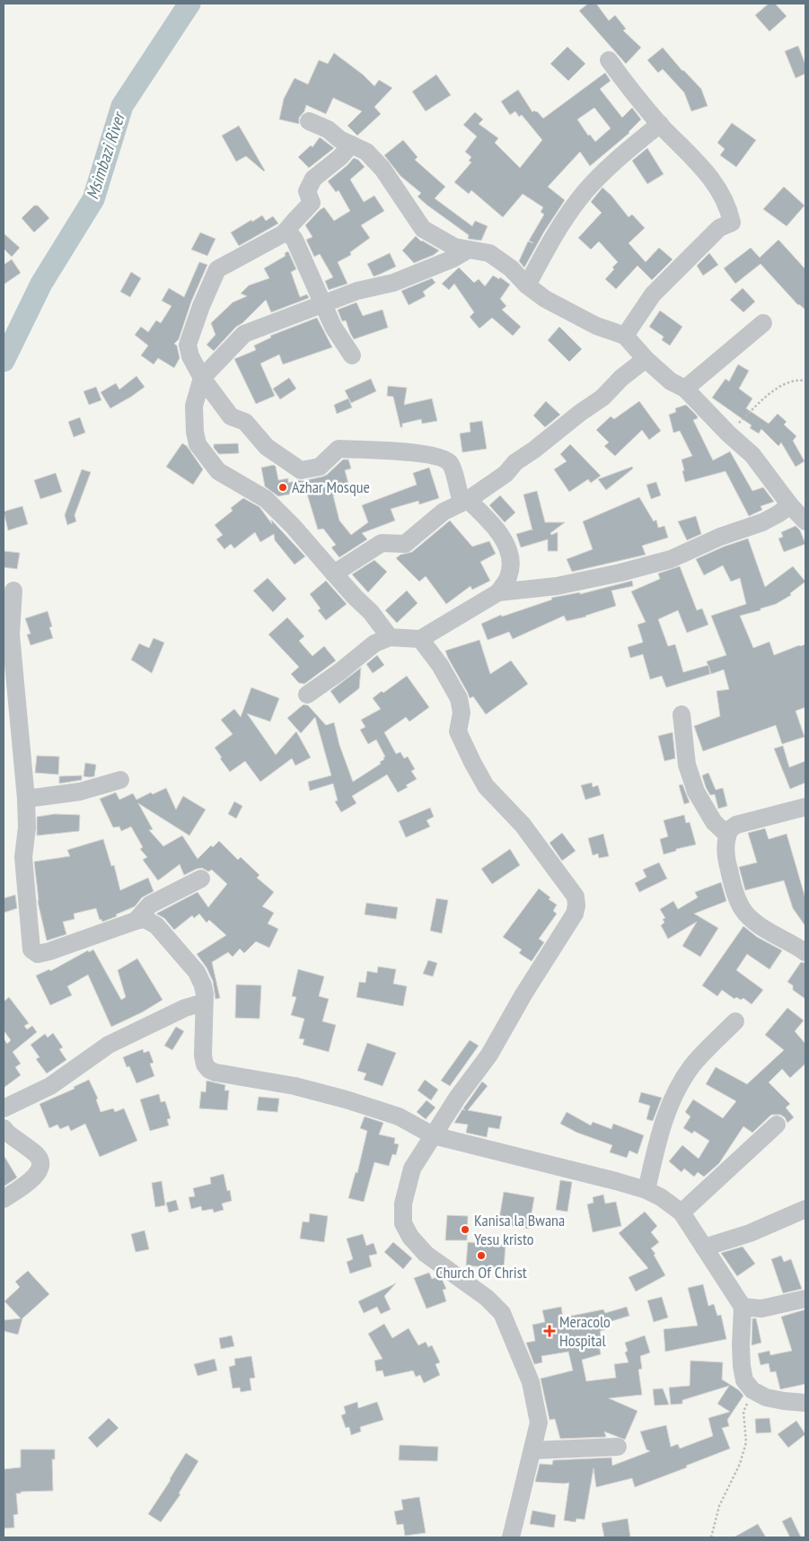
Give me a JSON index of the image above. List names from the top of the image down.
{
  "water": ["Msimbazi River"],
  "places": {
    "other": ["Azhar Mosque", "Kanisa la Bwana Yesu kristo", "Church Of Christ"],
    "health": ["Meracolo Hospital"]
  }
}
